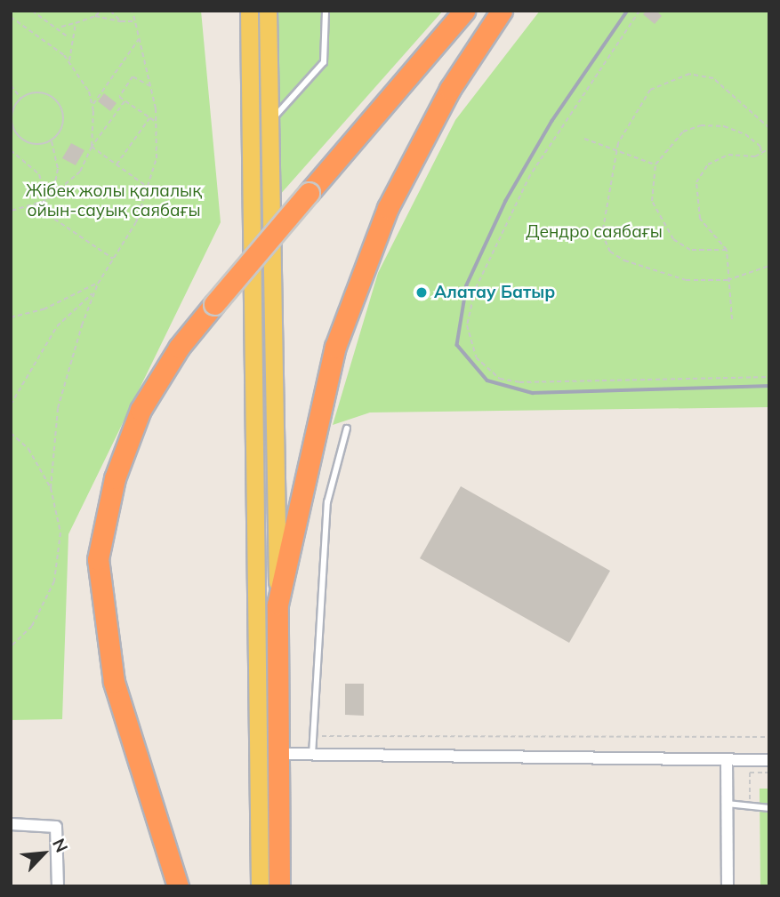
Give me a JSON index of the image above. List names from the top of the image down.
{
  "parks": ["Жібек жолы қалалық ойын-сауық саябағы", "Дендро саябағы"],
  "places": ["Алатау Батыр"],
  "north": "top right"
}
